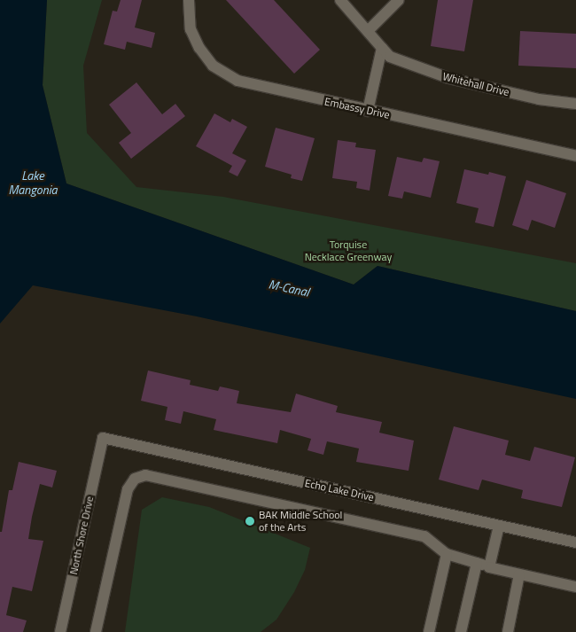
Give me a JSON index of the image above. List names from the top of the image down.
{
  "streets": {
    "street": [
      "Whitehall Drive",
      "Embassy Drive",
      "Echo Lake Drive",
      "North Shore Drive"
    ]
  },
  "crossings": [
    ["Echo Lake Drive", "North Shore Drive"]
  ],
  "water": ["Lake Mangonia", "M-Canal"],
  "parks": ["Torquise Necklace Greenway"],
  "places": ["BAK Middle School of the Arts"]
}
